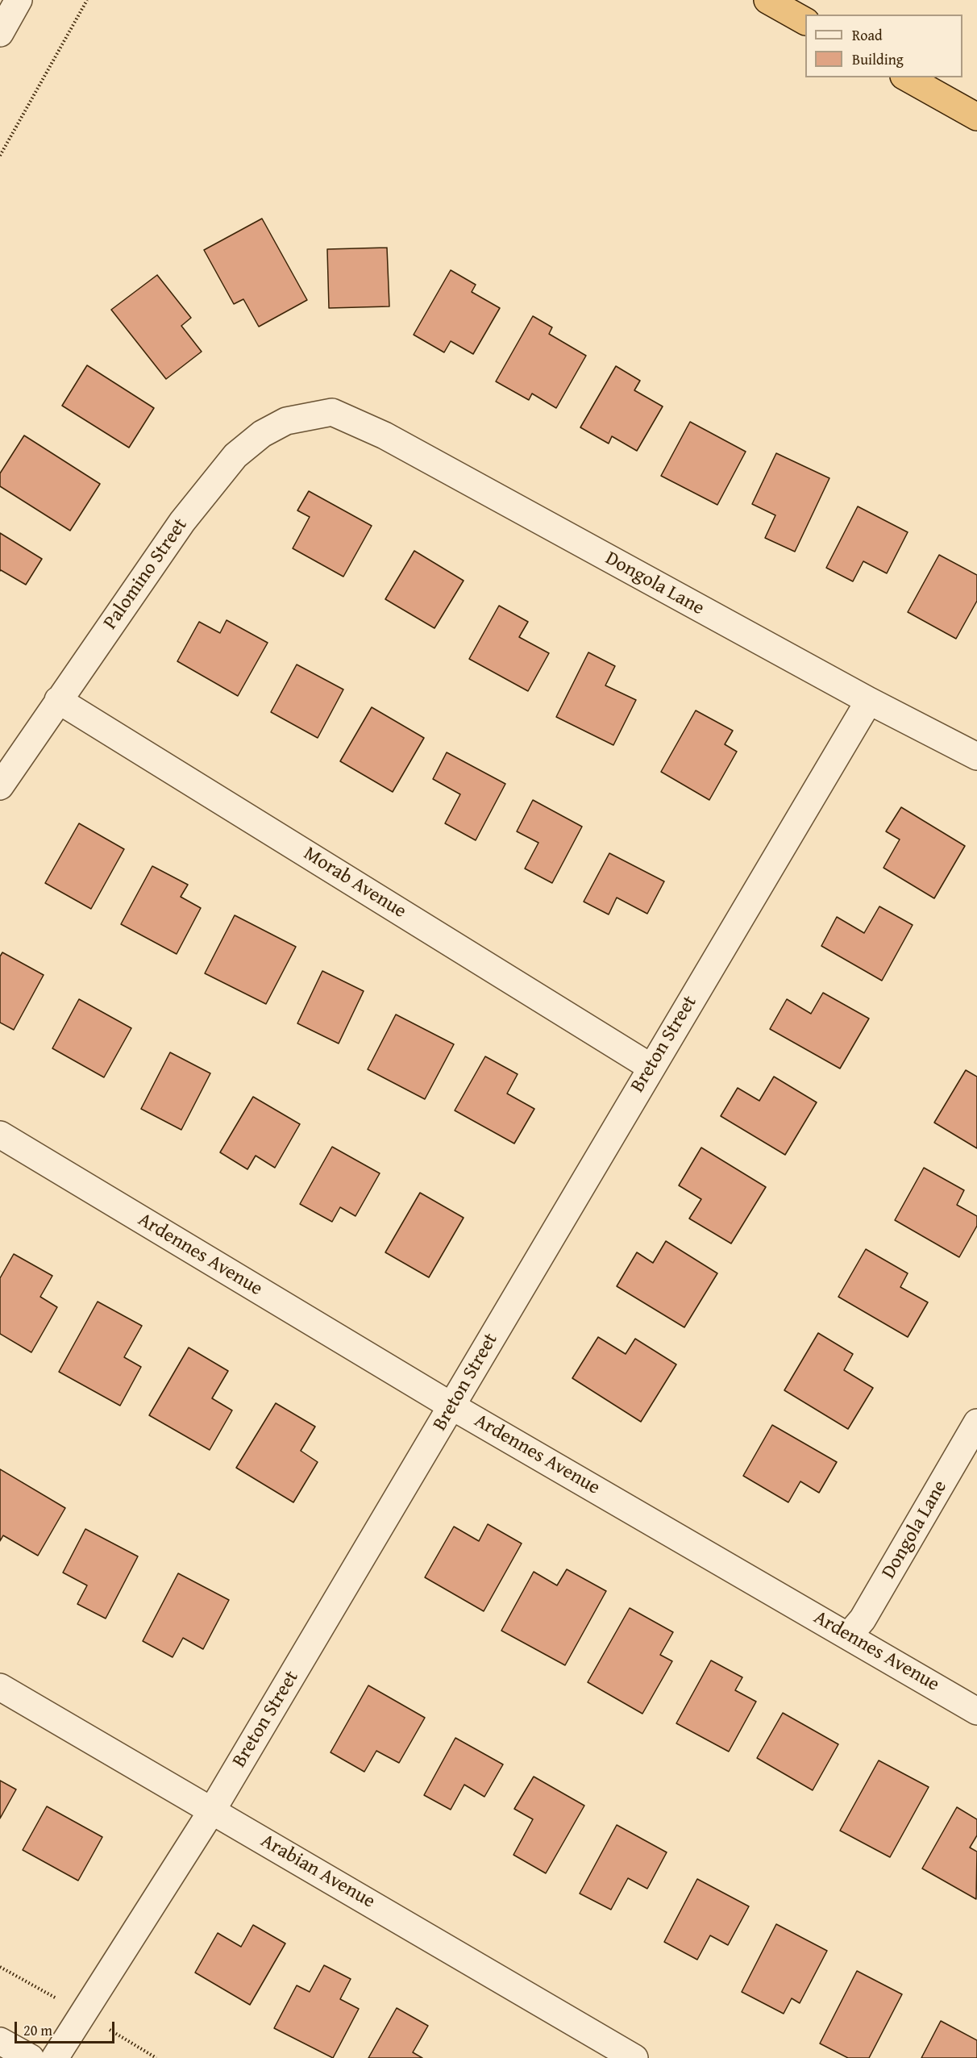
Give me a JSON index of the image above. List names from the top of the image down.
{
  "streets": {
    "street": [
      "Palomino Street",
      "Dongola Lane",
      "Morab Avenue",
      "Breton Street",
      "Ardennes Avenue",
      "Arabian Avenue"
    ]
  },
  "crossings": [
    ["Palomino Street", "Dongola Lane"],
    ["Palomino Street", "Morab Avenue"],
    ["Dongola Lane", "Breton Street"],
    ["Dongola Lane", "Ardennes Avenue"],
    ["Morab Avenue", "Breton Street"],
    ["Breton Street", "Ardennes Avenue"],
    ["Breton Street", "Arabian Avenue"]
  ],
  "legend": ["Road", "Building"],
  "scale_bar": "20 m"
}
